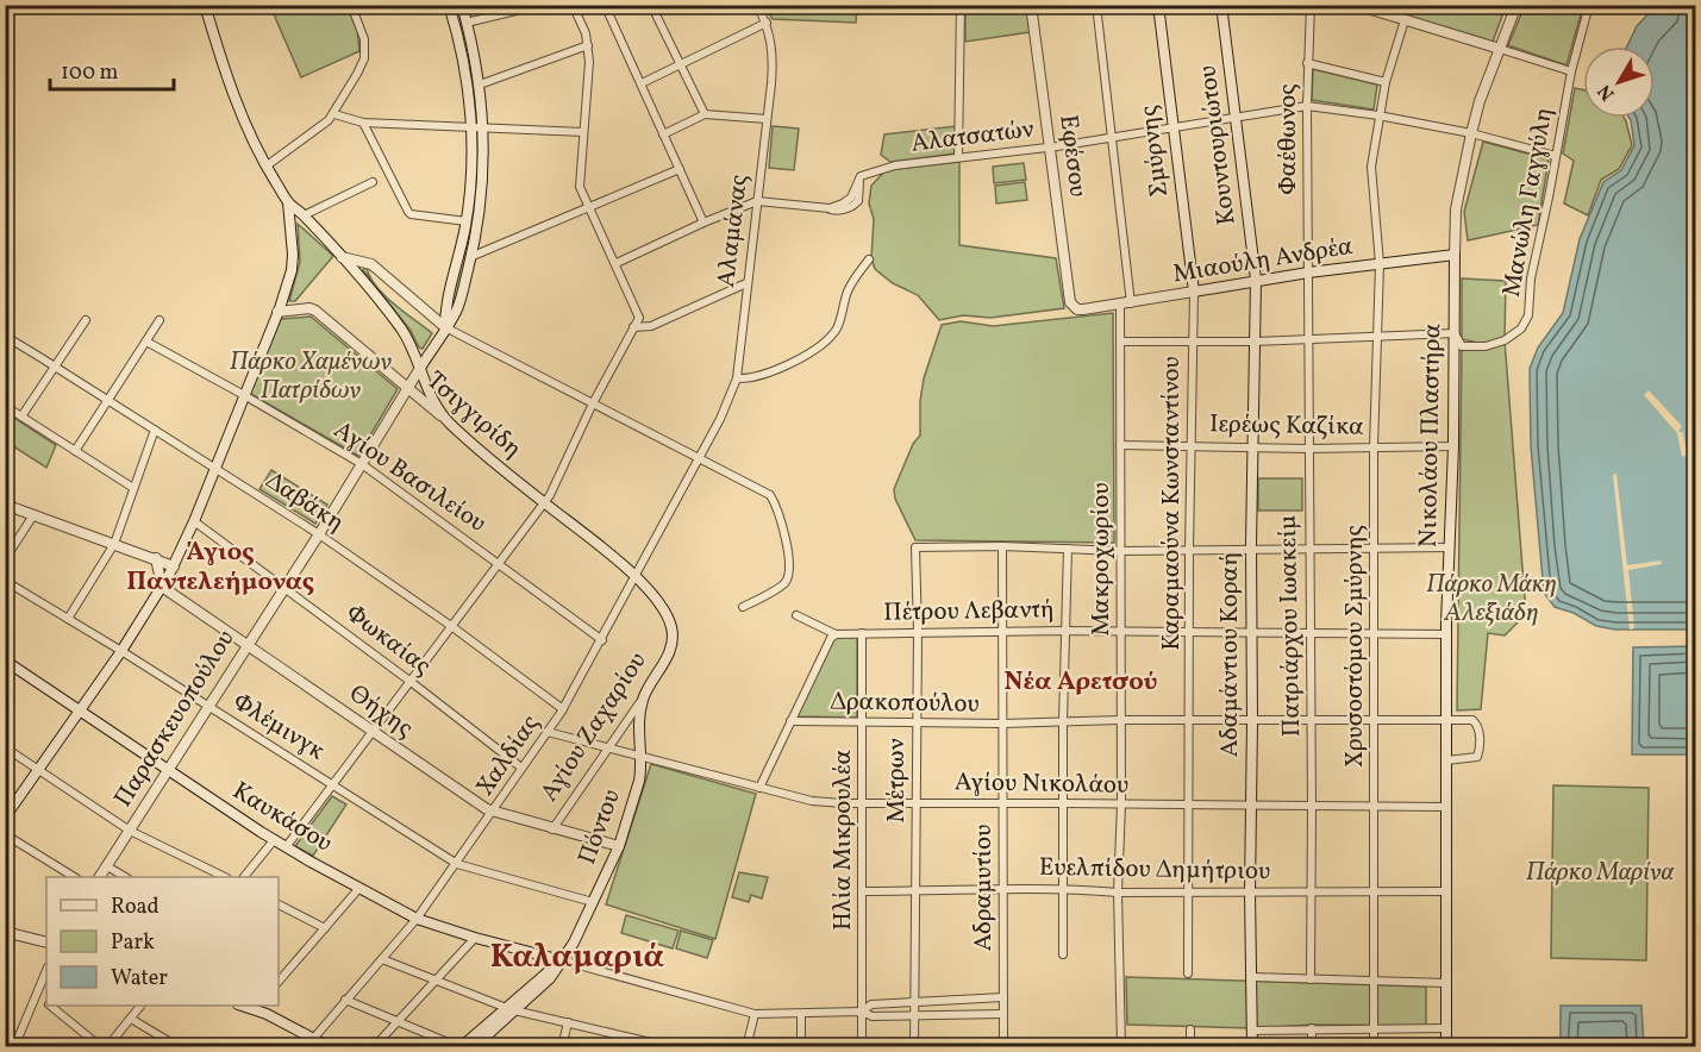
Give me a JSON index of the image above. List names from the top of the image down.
{
  "streets": {
    "main road": [
      "Κουντουριώτου",
      "Σμύρνης",
      "Μιαούλη Ανδρέα",
      "Τσιγγιρίδη",
      "Νικολάου Πλαστήρα",
      "Αδαμάντιου Κοραή",
      "Παρασκευοπούλου",
      "Αγίου Ζαχαρίου",
      "Καυκάσου",
      "Πόντου"
    ],
    "street": [
      "Αλατσατών",
      "Φαέθωνος",
      "Εφέσου",
      "Μανώλη Γαγγύλη",
      "Αλαμάνας",
      "Ιερέως Καζίκα",
      "Αγίου Βασιλείου",
      "Δαβάκη",
      "Καραμαούνα Κωνσταντίνου",
      "Μακροχωρίου",
      "Πέτρου Λεβαντή",
      "Πατριάρχου Ιωακείμ",
      "Φωκαίας",
      "Χρυσοστόμου Σμύρνης",
      "Δρακοπούλου",
      "Θήχης",
      "Φλέμινγκ",
      "Χαλδίας",
      "Μέτρων",
      "Αγίου Νικολάου",
      "Ηλία Μικρουλέα",
      "Ευελπίδου Δημήτριου",
      "Αδραμυτίου"
    ]
  },
  "crossings": [
    ["Αλατσατών", "Φαέθωνος"],
    ["Αλατσατών", "Κουντουριώτου"],
    ["Αλατσατών", "Σμύρνης"],
    ["Αλατσατών", "Εφέσου"],
    ["Αλατσατών", "Μανώλη Γαγγύλη"],
    ["Αλατσατών", "Αλαμάνας"],
    ["Αλατσατών", "Νικολάου Πλαστήρα"],
    ["Αλατσατών", "Μακροχωρίου"],
    ["Αλατσατών", "Χρυσοστόμου Σμύρνης"],
    ["Φαέθωνος", "Μιαούλη Ανδρέα"],
    ["Φαέθωνος", "Πατριάρχου Ιωακείμ"],
    ["Κουντουριώτου", "Μιαούλη Ανδρέα"],
    ["Κουντουριώτου", "Αδαμάντιου Κοραή"],
    ["Σμύρνης", "Μιαούλη Ανδρέα"],
    ["Σμύρνης", "Καραμαούνα Κωνσταντίνου"],
    ["Εφέσου", "Μιαούλη Ανδρέα"],
    ["Μανώλη Γαγγύλη", "Νικολάου Πλαστήρα"],
    ["Αλαμάνας", "Χαλδίας"],
    ["Μιαούλη Ανδρέα", "Νικολάου Πλαστήρα"],
    ["Μιαούλη Ανδρέα", "Καραμαούνα Κωνσταντίνου"],
    ["Μιαούλη Ανδρέα", "Μακροχωρίου"],
    ["Μιαούλη Ανδρέα", "Πατριάρχου Ιωακείμ"],
    ["Μιαούλη Ανδρέα", "Χρυσοστόμου Σμύρνης"],
    ["Μιαούλη Ανδρέα", "Αδαμάντιου Κοραή"],
    ["Τσιγγιρίδη", "Παρασκευοπούλου"],
    ["Τσιγγιρίδη", "Αγίου Ζαχαρίου"],
    ["Τσιγγιρίδη", "Χαλδίας"],
    ["Ιερέως Καζίκα", "Νικολάου Πλαστήρα"],
    ["Ιερέως Καζίκα", "Καραμαούνα Κωνσταντίνου"],
    ["Ιερέως Καζίκα", "Μακροχωρίου"],
    ["Ιερέως Καζίκα", "Πατριάρχου Ιωακείμ"],
    ["Ιερέως Καζίκα", "Χρυσοστόμου Σμύρνης"],
    ["Ιερέως Καζίκα", "Αδαμάντιου Κοραή"],
    ["Νικολάου Πλαστήρα", "Πέτρου Λεβαντή"],
    ["Νικολάου Πλαστήρα", "Δρακοπούλου"],
    ["Νικολάου Πλαστήρα", "Αγίου Νικολάου"],
    ["Νικολάου Πλαστήρα", "Ευελπίδου Δημήτριου"],
    ["Αγίου Βασιλείου", "Παρασκευοπούλου"],
    ["Αγίου Βασιλείου", "Χαλδίας"],
    ["Δαβάκη", "Παρασκευοπούλου"],
    ["Δαβάκη", "Χαλδίας"],
    ["Καραμαούνα Κωνσταντίνου", "Πέτρου Λεβαντή"],
    ["Καραμαούνα Κωνσταντίνου", "Δρακοπούλου"],
    ["Καραμαούνα Κωνσταντίνου", "Αγίου Νικολάου"],
    ["Καραμαούνα Κωνσταντίνου", "Ευελπίδου Δημήτριου"],
    ["Μακροχωρίου", "Πέτρου Λεβαντή"],
    ["Μακροχωρίου", "Δρακοπούλου"],
    ["Μακροχωρίου", "Αγίου Νικολάου"],
    ["Μακροχωρίου", "Ευελπίδου Δημήτριου"],
    ["Πέτρου Λεβαντή", "Πατριάρχου Ιωακείμ"],
    ["Πέτρου Λεβαντή", "Χρυσοστόμου Σμύρνης"],
    ["Πέτρου Λεβαντή", "Αδαμάντιου Κοραή"],
    ["Πέτρου Λεβαντή", "Μέτρων"],
    ["Πέτρου Λεβαντή", "Ηλία Μικρουλέα"],
    ["Πέτρου Λεβαντή", "Αδραμυτίου"],
    ["Πατριάρχου Ιωακείμ", "Δρακοπούλου"],
    ["Πατριάρχου Ιωακείμ", "Αγίου Νικολάου"],
    ["Πατριάρχου Ιωακείμ", "Ευελπίδου Δημήτριου"],
    ["Φωκαίας", "Παρασκευοπούλου"],
    ["Φωκαίας", "Χαλδίας"],
    ["Χρυσοστόμου Σμύρνης", "Δρακοπούλου"],
    ["Χρυσοστόμου Σμύρνης", "Αγίου Νικολάου"],
    ["Χρυσοστόμου Σμύρνης", "Ευελπίδου Δημήτριου"],
    ["Αδαμάντιου Κοραή", "Δρακοπούλου"],
    ["Αδαμάντιου Κοραή", "Αγίου Νικολάου"],
    ["Αδαμάντιου Κοραή", "Ευελπίδου Δημήτριου"],
    ["Δρακοπούλου", "Μέτρων"],
    ["Δρακοπούλου", "Ηλία Μικρουλέα"],
    ["Δρακοπούλου", "Αδραμυτίου"],
    ["Θήχης", "Παρασκευοπούλου"],
    ["Θήχης", "Αγίου Ζαχαρίου"],
    ["Θήχης", "Χαλδίας"],
    ["Θήχης", "Πόντου"],
    ["Παρασκευοπούλου", "Φλέμινγκ"],
    ["Παρασκευοπούλου", "Καυκάσου"],
    ["Φλέμινγκ", "Χαλδίας"],
    ["Φλέμινγκ", "Πόντου"],
    ["Αγίου Ζαχαρίου", "Χαλδίας"],
    ["Αγίου Ζαχαρίου", "Αγίου Νικολάου"],
    ["Αγίου Ζαχαρίου", "Πόντου"],
    ["Χαλδίας", "Αγίου Νικολάου"],
    ["Χαλδίας", "Καυκάσου"],
    ["Μέτρων", "Αγίου Νικολάου"],
    ["Μέτρων", "Ευελπίδου Δημήτριου"],
    ["Μέτρων", "Αδραμυτίου"],
    ["Αγίου Νικολάου", "Πόντου"],
    ["Αγίου Νικολάου", "Ηλία Μικρουλέα"],
    ["Αγίου Νικολάου", "Αδραμυτίου"],
    ["Καυκάσου", "Πόντου"],
    ["Ηλία Μικρουλέα", "Ευελπίδου Δημήτριου"],
    ["Ευελπίδου Δημήτριου", "Αδραμυτίου"]
  ],
  "districts": ["Άγιος Παντελεήμονας", "Νέα Αρετσού", "Καλαμαριά"],
  "parks": ["Πάρκο Χαμένων Πατρίδων", "Πάρκο Μάκη Αλεξιάδη", "Πάρκο Μαρίνα"],
  "legend": ["Road", "Park", "Water"],
  "scale_bar": "100 m",
  "north": "bottom left"
}
